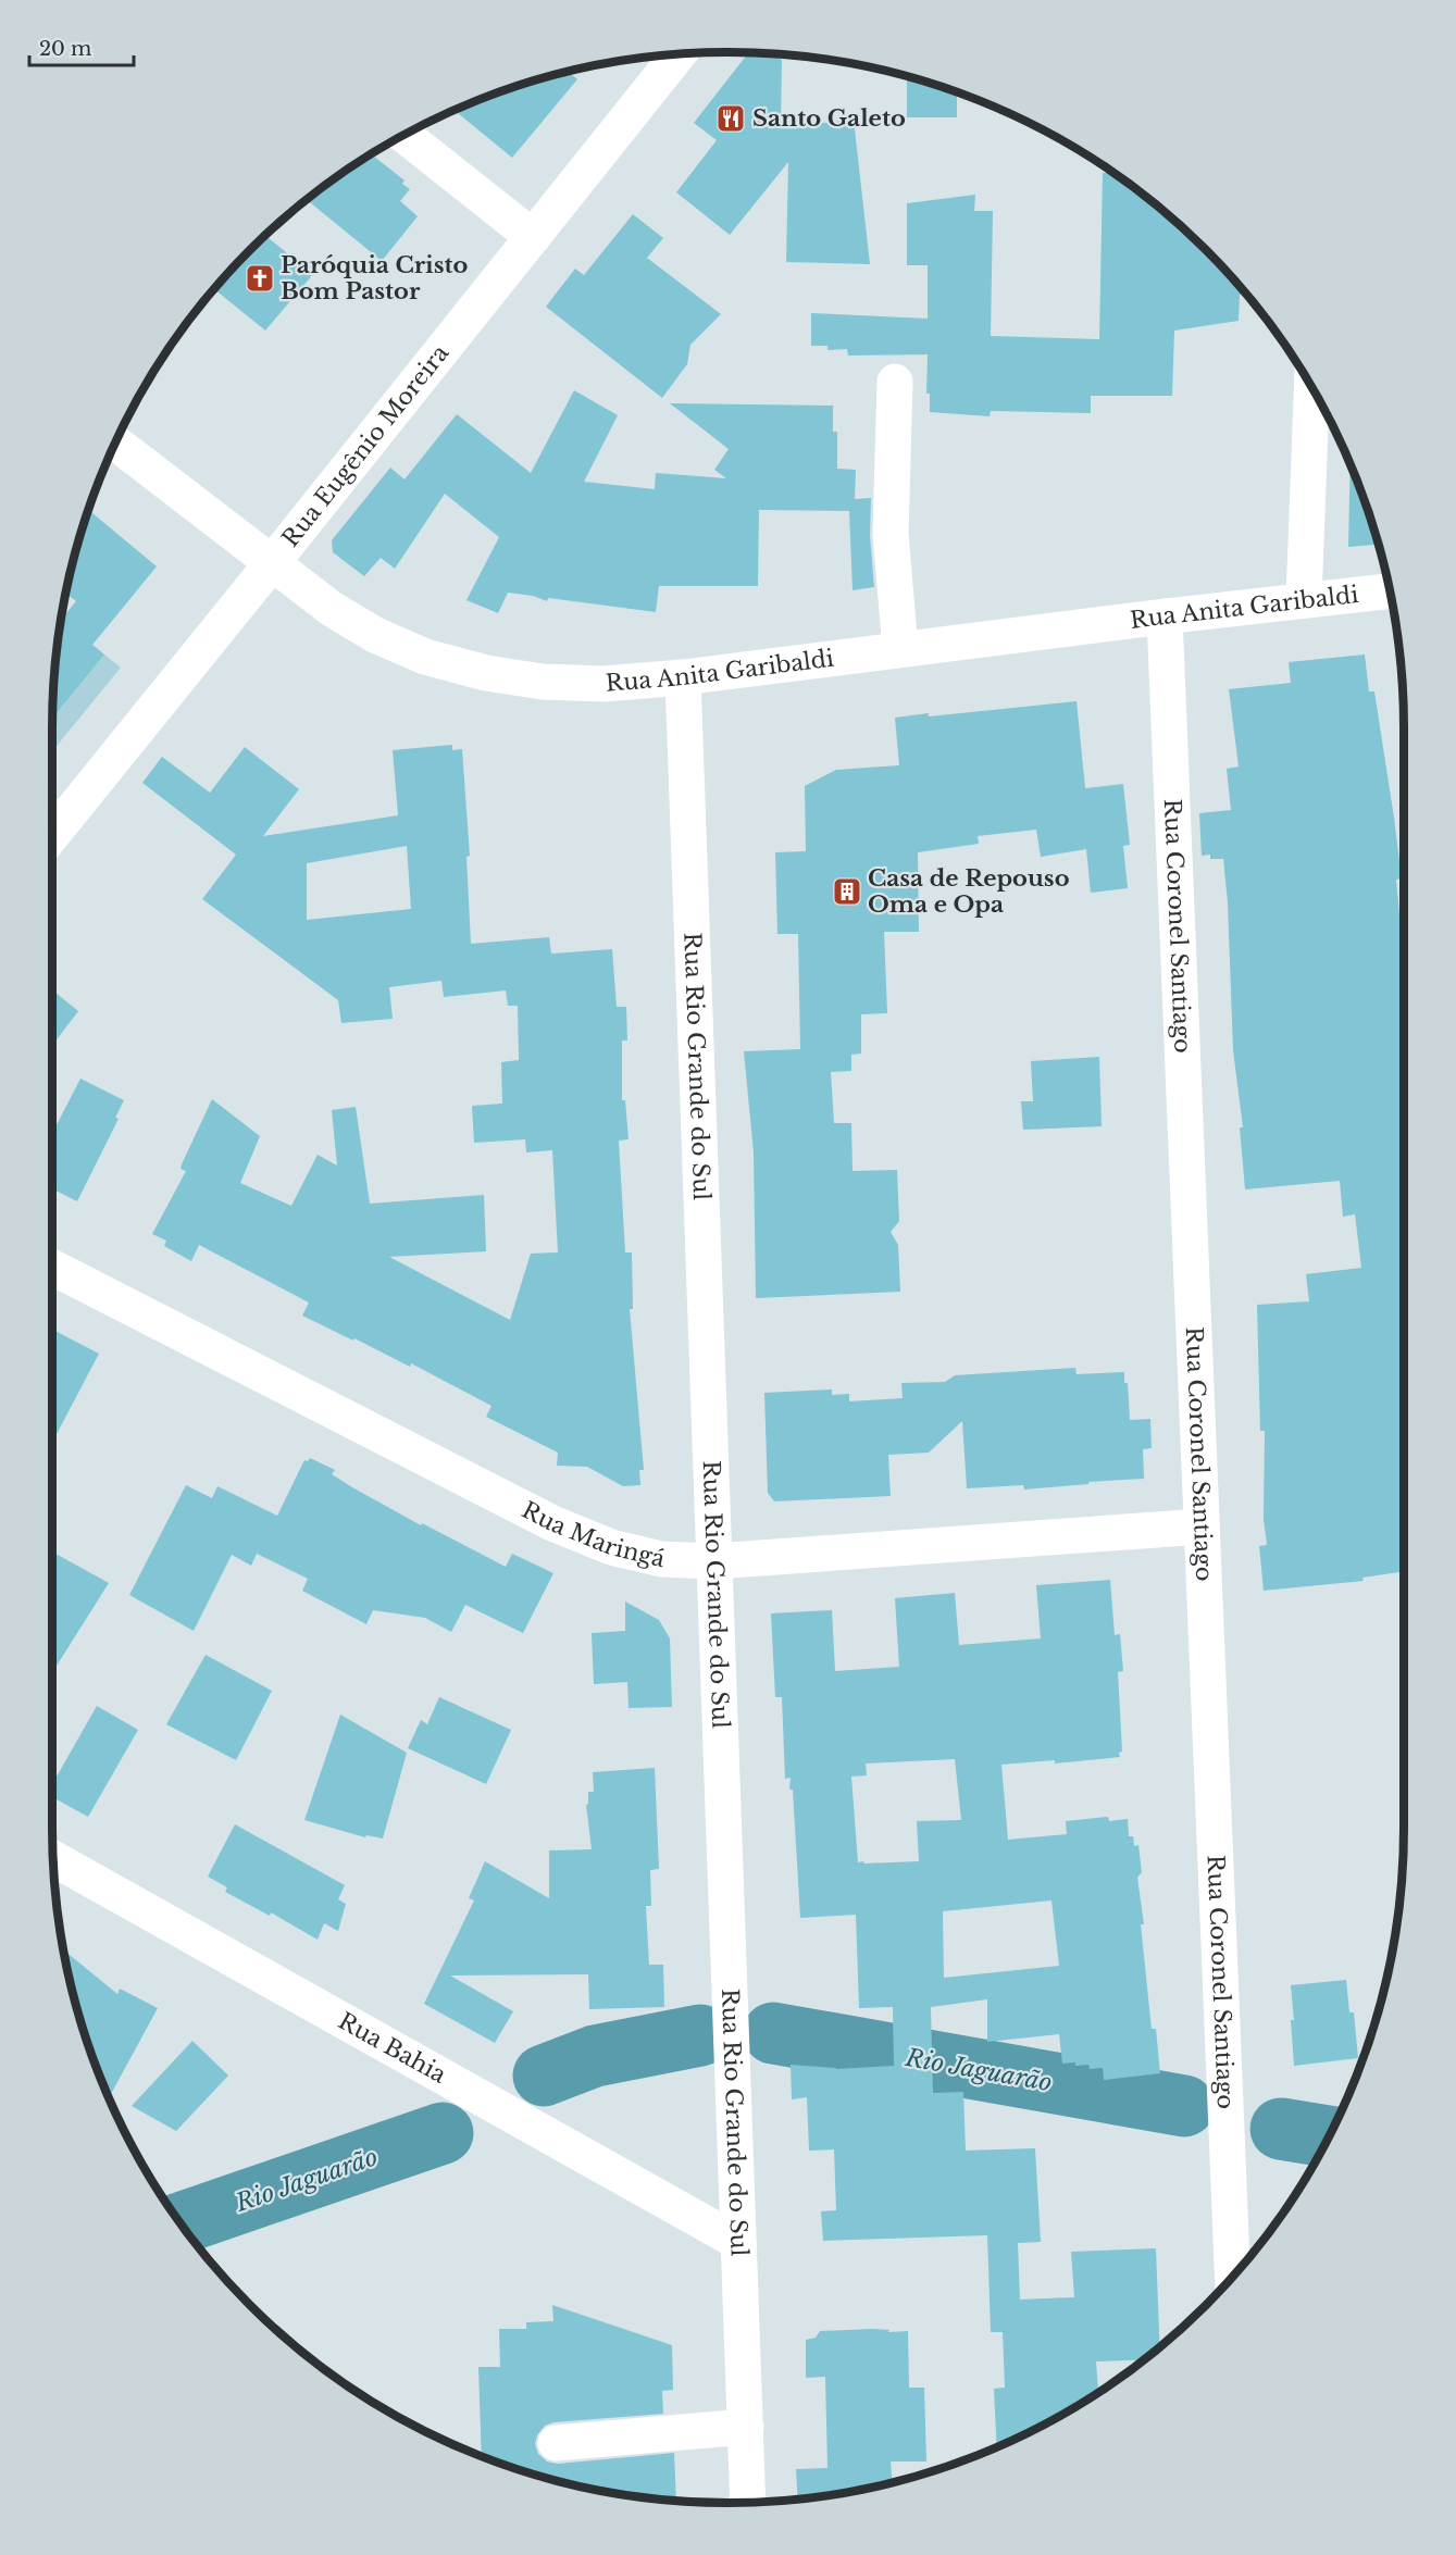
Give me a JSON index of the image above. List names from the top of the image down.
{
  "streets": {
    "main road": [
      "Rua Eugênio Moreira",
      "Rua Anita Garibaldi",
      "Rua Coronel Santiago",
      "Rua Rio Grande do Sul",
      "Rua Maringá",
      "Rua Bahia"
    ]
  },
  "crossings": [
    ["Rua Eugênio Moreira", "Rua Anita Garibaldi"],
    ["Rua Anita Garibaldi", "Rua Coronel Santiago"],
    ["Rua Anita Garibaldi", "Rua Rio Grande do Sul"],
    ["Rua Coronel Santiago", "Rua Maringá"],
    ["Rua Rio Grande do Sul", "Rua Maringá"],
    ["Rua Rio Grande do Sul", "Rua Bahia"]
  ],
  "water": ["Rio Jaguarão"],
  "places": {
    "restaurant": ["Santo Galeto"],
    "church": ["Paróquia Cristo Bom Pastor"],
    "building": ["Casa de Repouso Oma e Opa"]
  },
  "scale_bar": "20 m"
}
